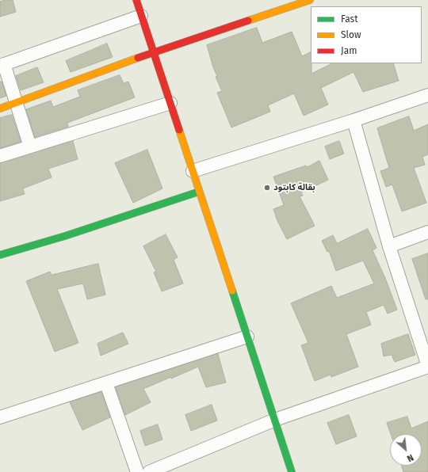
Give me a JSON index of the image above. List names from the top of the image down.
{
  "places": ["بقالة كابتود"],
  "legend": ["Fast", "Slow", "Jam"],
  "north": "bottom right"
}
